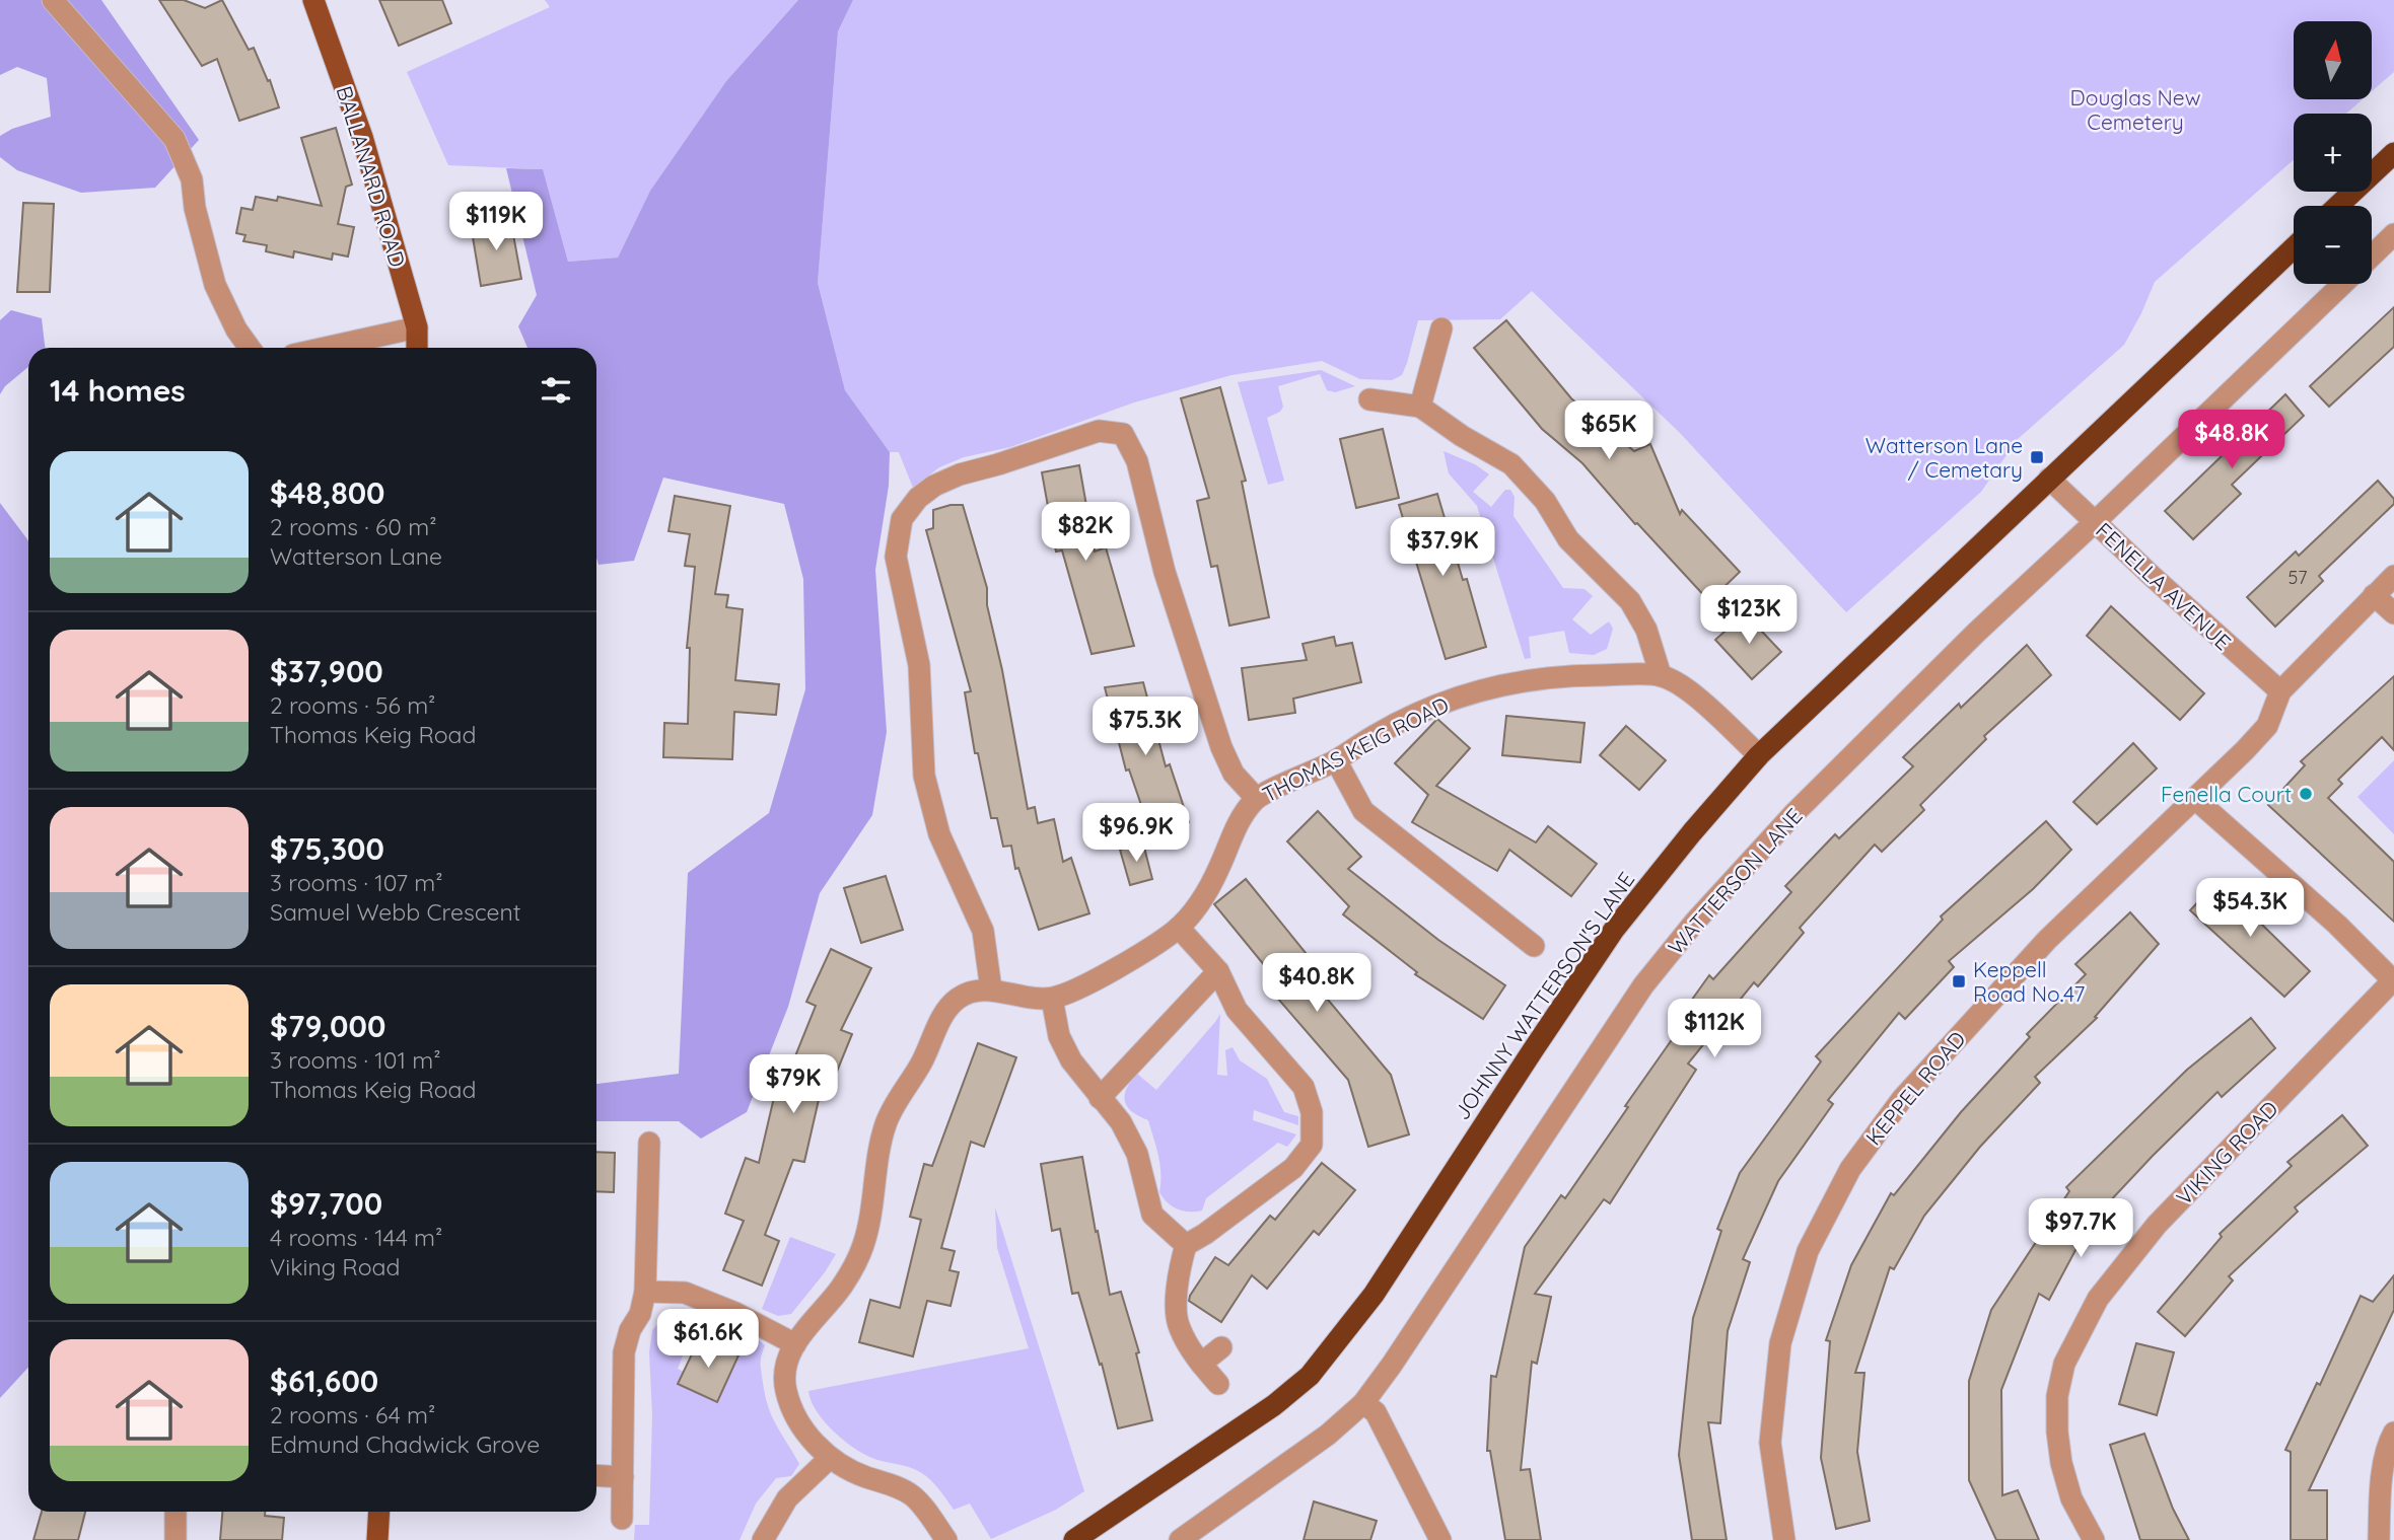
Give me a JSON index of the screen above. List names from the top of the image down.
{
  "streets": {
    "highway": ["JOHNNY WATTERSON'S LANE"],
    "main road": ["BALLANARD ROAD"],
    "street": [
      "FENELLA AVENUE",
      "THOMAS KEIG ROAD",
      "WATTERSON LANE",
      "KEPPEL ROAD",
      "VIKING ROAD"
    ]
  },
  "crossings": [
    ["FENELLA AVENUE", "WATTERSON LANE"],
    ["FENELLA AVENUE", "JOHNNY WATTERSON'S LANE"],
    ["FENELLA AVENUE", "KEPPEL ROAD"]
  ],
  "parks": ["Douglas New Cemetery"],
  "places": {
    "transit": ["Watterson Lane / Cemetary", "Keppell Road No.47"],
    "other": ["Fenella Court"]
  },
  "house_numbers": ["57"],
  "north": "top",
  "page": {
    "map_buttons": ["+", "−"],
    "price": [
      "$119K",
      "$65K",
      "$48.8K",
      "$82K",
      "$37.9K",
      "$123K",
      "$75.3K",
      "$96.9K",
      "$54.3K",
      "$40.8K",
      "$112K",
      "$79K",
      "$97.7K",
      "$61.6K"
    ],
    "heading": "14 homes",
    "list": [
      {
        "name": "$48,800",
        "note": "2 rooms · 60 m² · Watterson Lane"
      },
      {
        "name": "$37,900",
        "note": "2 rooms · 56 m² · Thomas Keig Road"
      },
      {
        "name": "$75,300",
        "note": "3 rooms · 107 m² · Samuel Webb Crescent"
      },
      {
        "name": "$79,000",
        "note": "3 rooms · 101 m² · Thomas Keig Road"
      },
      {
        "name": "$97,700",
        "note": "4 rooms · 144 m² · Viking Road"
      },
      {
        "name": "$61,600",
        "note": "2 rooms · 64 m² · Edmund Chadwick Grove"
      }
    ]
  }
}
